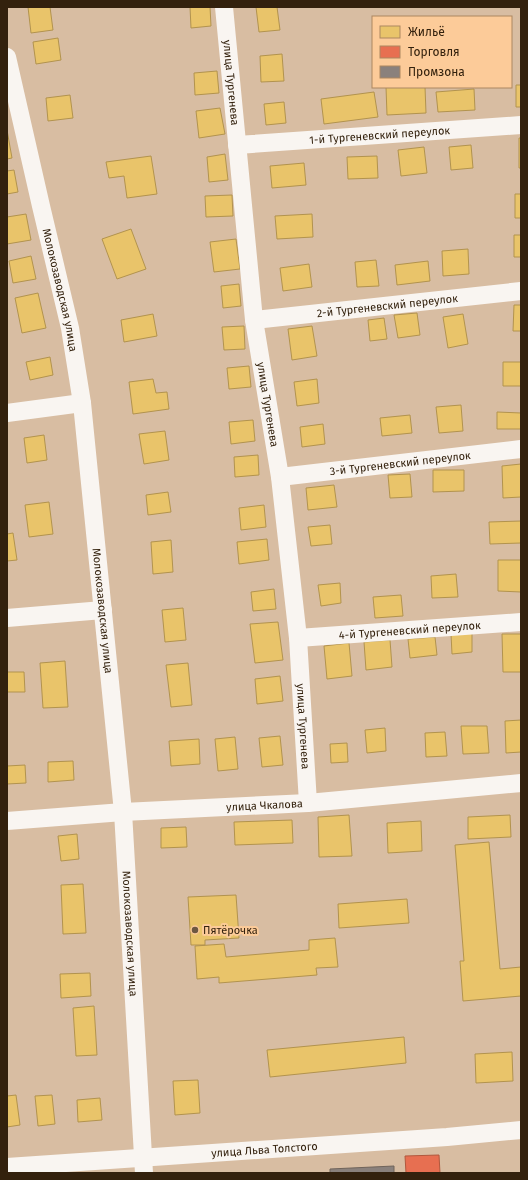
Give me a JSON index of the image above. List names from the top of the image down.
{
  "streets": {
    "street": [
      "улица Тургенева",
      "1-й Тургеневский переулок",
      "Молокозаводская улица",
      "2-й Тургеневский переулок",
      "3-й Тургеневский переулок",
      "4-й Тургеневский переулок",
      "улица Чкалова",
      "улица Льва Толстого"
    ]
  },
  "crossings": [
    ["улица Тургенева", "1-й Тургеневский переулок"],
    ["улица Тургенева", "2-й Тургеневский переулок"],
    ["улица Тургенева", "3-й Тургеневский переулок"],
    ["улица Тургенева", "4-й Тургеневский переулок"],
    ["улица Тургенева", "улица Чкалова"],
    ["Молокозаводская улица", "улица Чкалова"],
    ["Молокозаводская улица", "улица Льва Толстого"]
  ],
  "places": ["Пятёрочка"],
  "legend": ["Жильё", "Торговля", "Промзона"]
}
